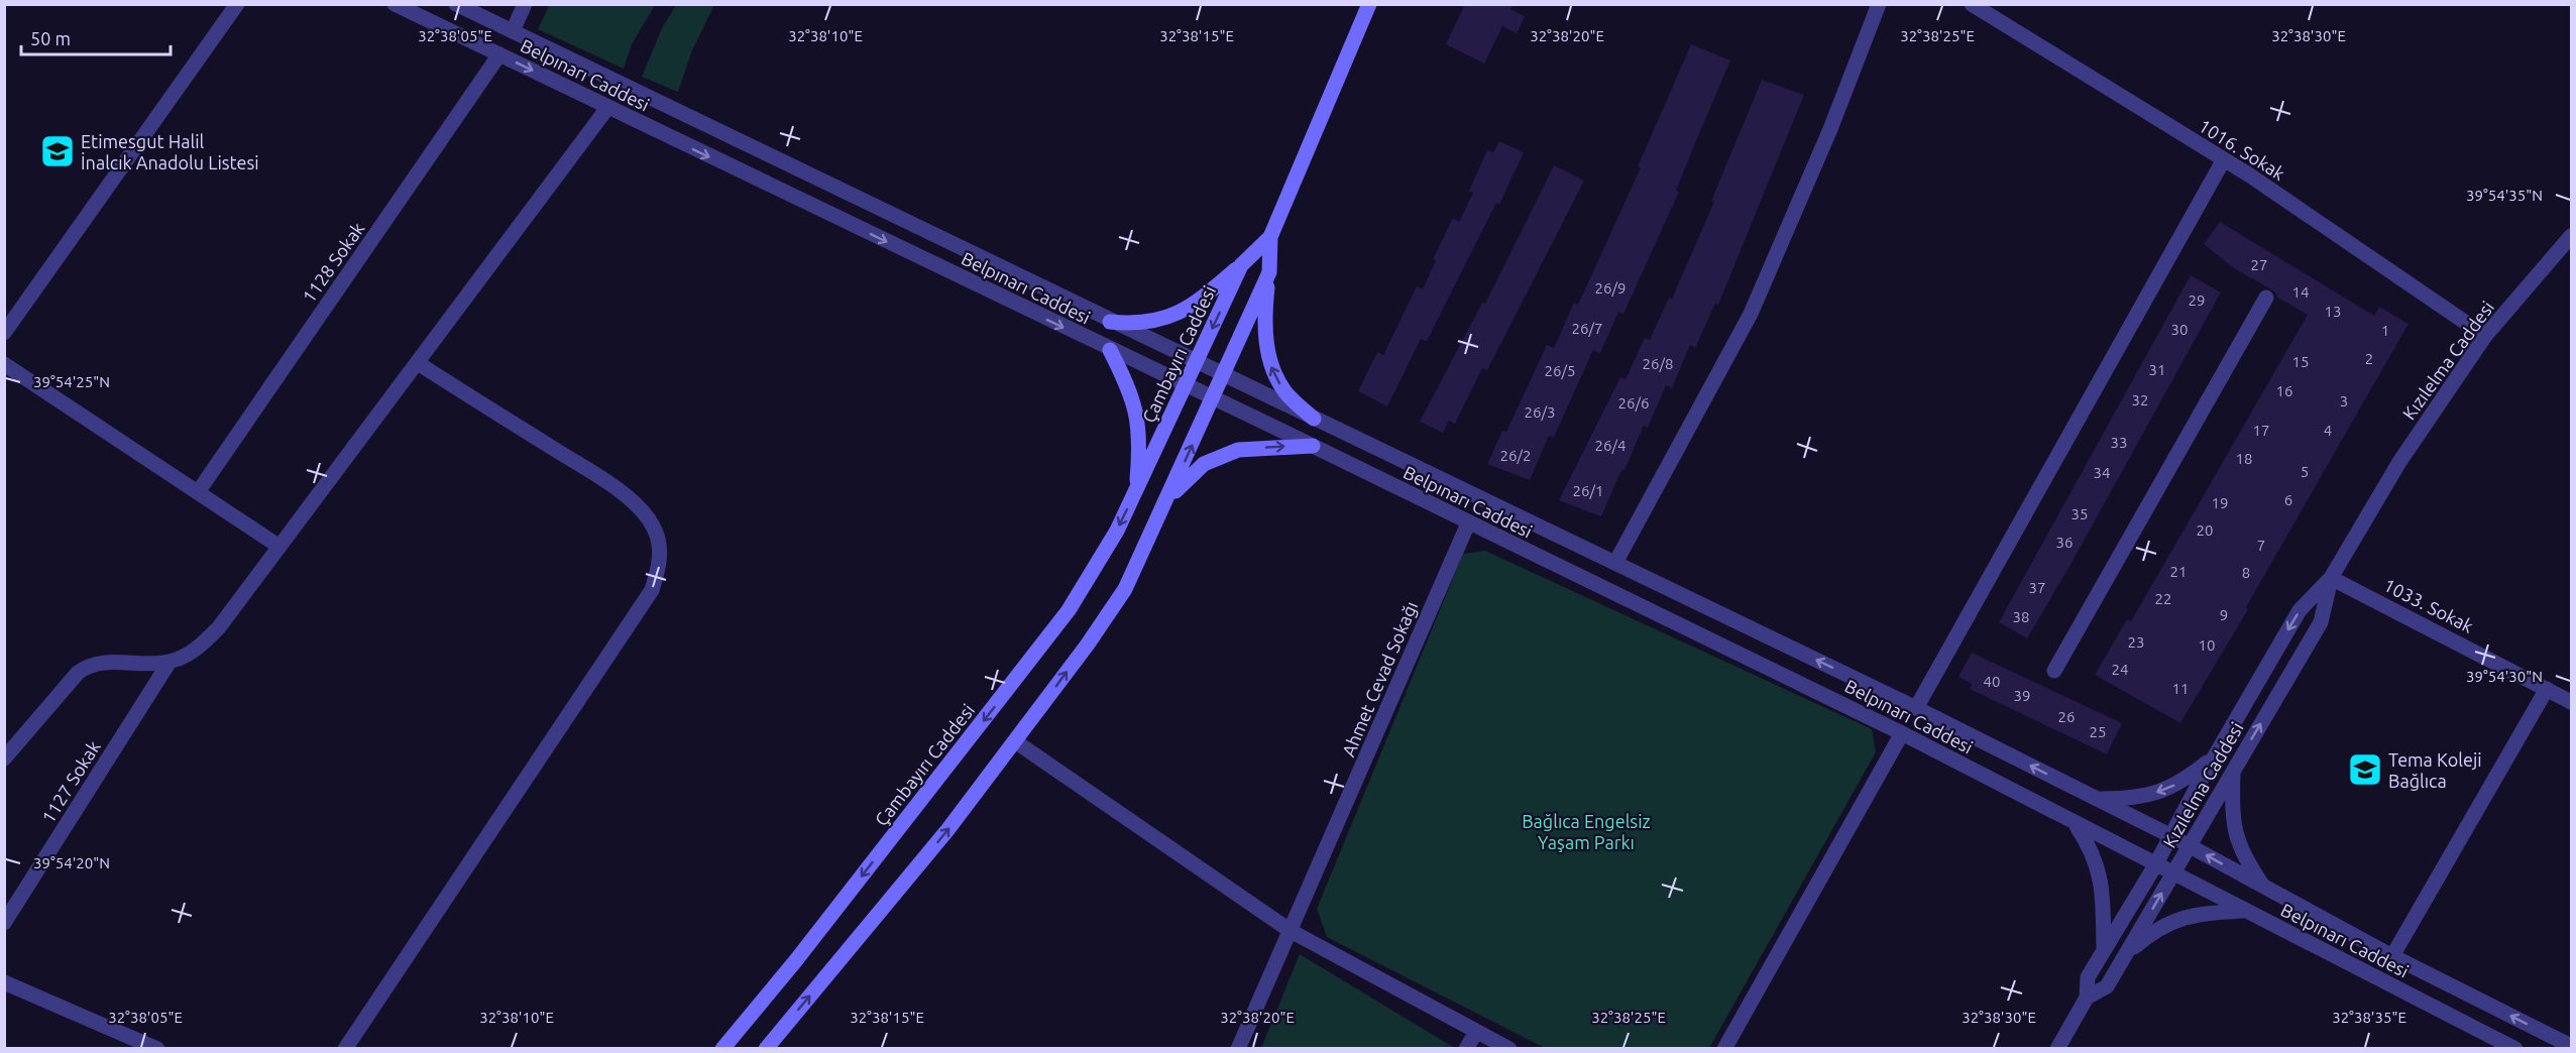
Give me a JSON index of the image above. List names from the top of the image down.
{
  "streets": {
    "main road": ["Çambayırı Caddesi"],
    "street": [
      "Belpınarı Caddesi",
      "1016. Sokak",
      "1128 Sokak",
      "Kızılelma Caddesi",
      "1033. Sokak",
      "Ahmet Cevad Sokağı",
      "1127 Sokak"
    ]
  },
  "crossings": [
    ["Belpınarı Caddesi", "1128 Sokak"],
    ["Belpınarı Caddesi", "Çambayırı Caddesi"],
    ["Belpınarı Caddesi", "Kızılelma Caddesi"],
    ["Belpınarı Caddesi", "Ahmet Cevad Sokağı"],
    ["1016. Sokak", "Kızılelma Caddesi"],
    ["Kızılelma Caddesi", "1033. Sokak"]
  ],
  "parks": ["Bağlıca Engelsiz Yaşam Parkı"],
  "places": {
    "school or university": ["Etimesgut Halil İnalcık Anadolu Listesi", "Tema Koleji Bağlıca"]
  },
  "house_numbers": [
    "27",
    "26/9",
    "14",
    "29",
    "13",
    "26/7",
    "30",
    "1",
    "2",
    "15",
    "26/8",
    "31",
    "26/5",
    "16",
    "32",
    "3",
    "26/6",
    "26/3",
    "17",
    "4",
    "33",
    "26/4",
    "26/2",
    "18",
    "5",
    "34",
    "26/1",
    "6",
    "19",
    "35",
    "20",
    "36",
    "7",
    "21",
    "8",
    "37",
    "22",
    "9",
    "38",
    "23",
    "10",
    "24",
    "40",
    "11",
    "39",
    "26",
    "25"
  ],
  "scale_bar": "50 m",
  "coordinates": [
    "32°38'05\"E",
    "32°38'10\"E",
    "32°38'15\"E",
    "32°38'20\"E",
    "32°38'25\"E",
    "32°38'30\"E",
    "39°54'35\"N",
    "39°54'25\"N",
    "39°54'30\"N",
    "39°54'20\"N",
    "32°38'35\"E"
  ]
}
